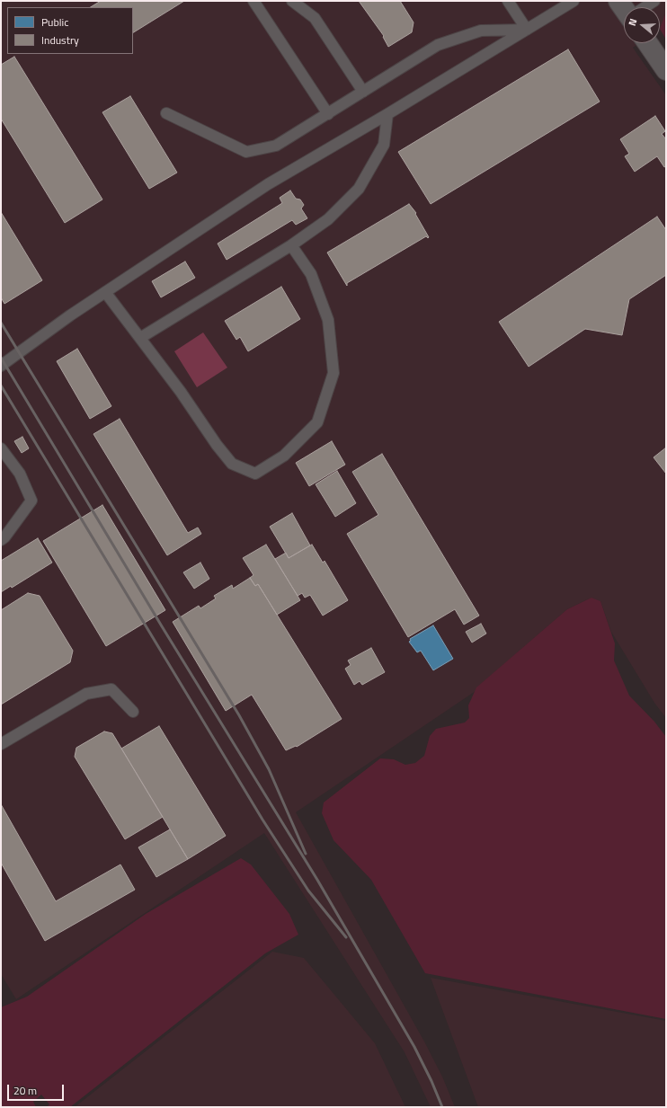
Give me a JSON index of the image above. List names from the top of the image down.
{
  "legend": ["Public", "Industry"],
  "scale_bar": "20 m",
  "north": "left"
}
